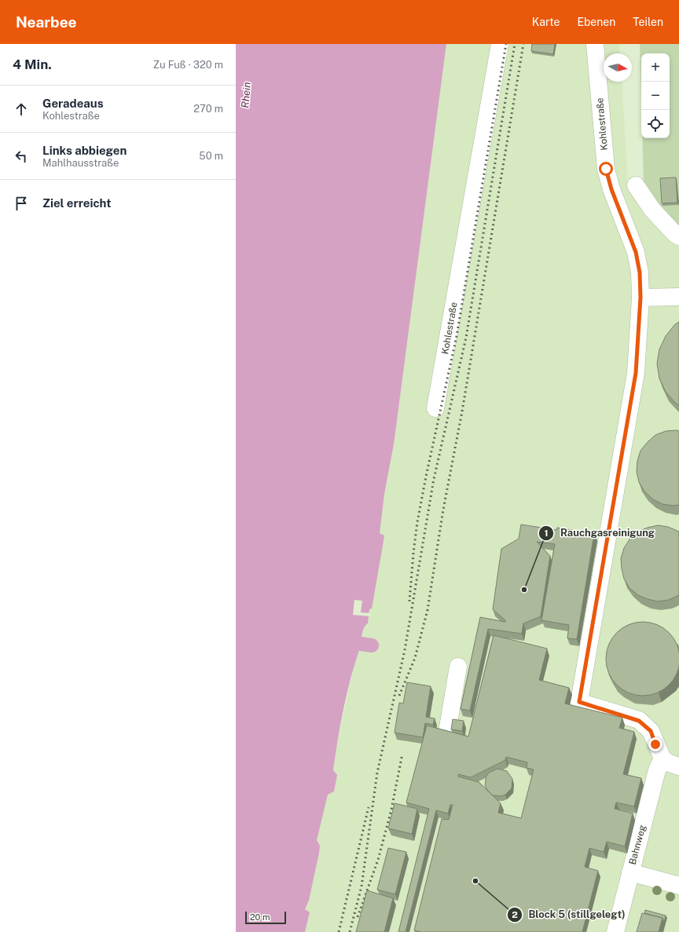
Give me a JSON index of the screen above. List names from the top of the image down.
{
  "streets": {
    "lane": ["Kohlestraße", "Bahnweg"]
  },
  "crossings": [
    ["Kohlestraße", "Bahnweg"]
  ],
  "water": ["Rhein"],
  "places": ["Rauchgasreinigung", "Block 5 (stillgelegt)"],
  "scale_bar": "20 m",
  "north": "right",
  "page": {
    "header": "Nearbee",
    "nav": ["Karte", "Ebenen", "Teilen"],
    "heading": ["4 Min.", "Zu Fuß · 320 m"],
    "map_buttons": ["+", "−"],
    "list": [
      ["Geradeaus", "Kohlestraße", "270 m"],
      ["Links abbiegen", "Mahlhausstraße", "50 m"],
      "Ziel erreicht"
    ],
    "scale": "20 m"
  }
}
